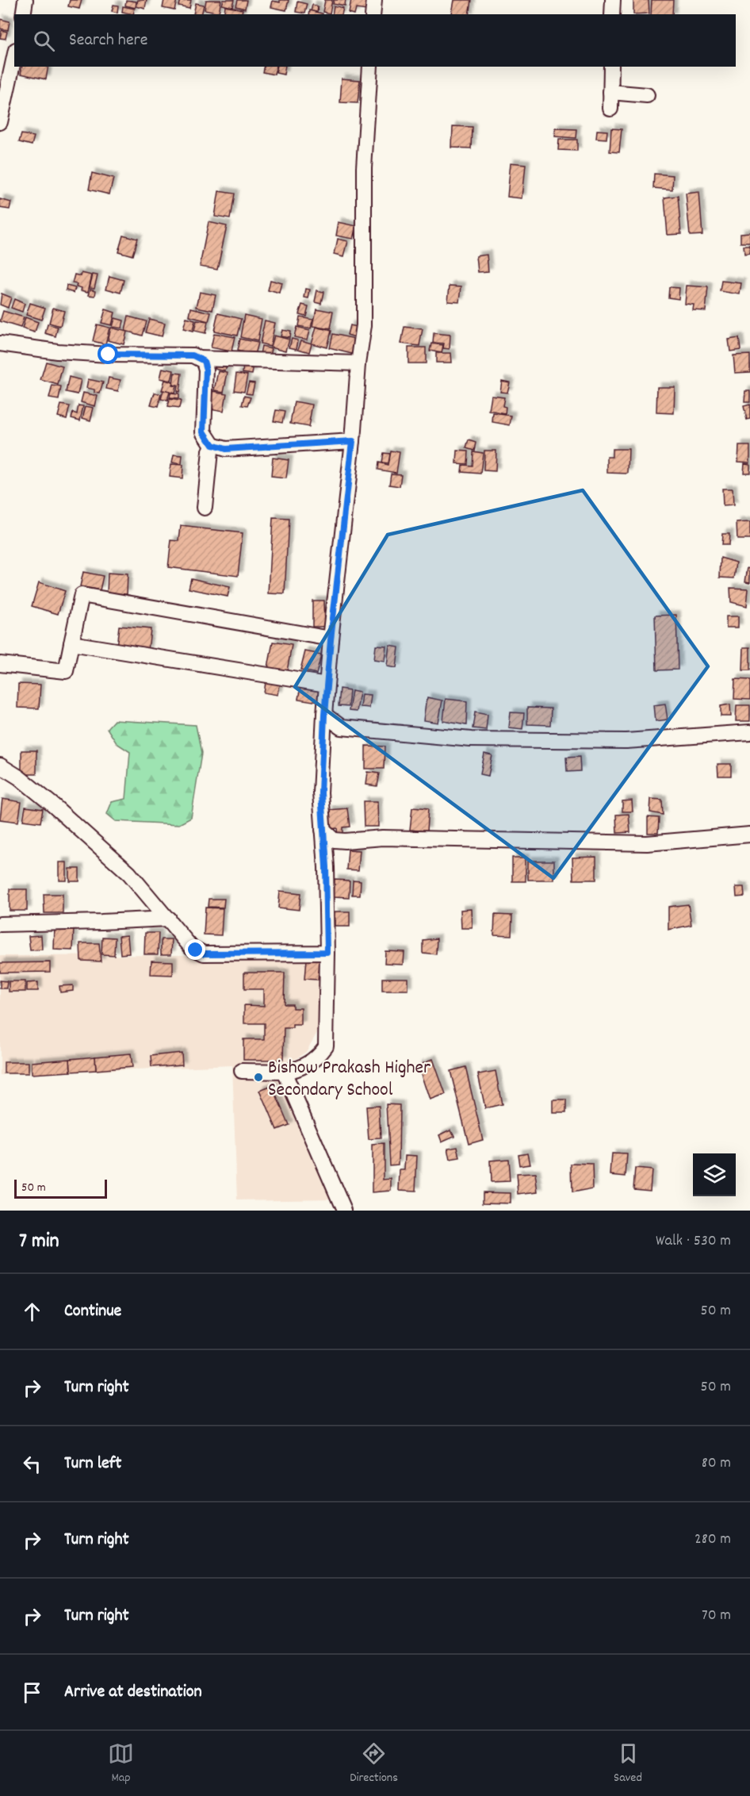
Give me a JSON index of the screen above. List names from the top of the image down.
{
  "places": ["Bishow Prakash Higher Secondary School"],
  "scale_bar": "50 m",
  "page": {
    "search": "Search here",
    "scale": "50 m",
    "heading": ["7 min", "Walk · 530 m"],
    "list": [
      ["Continue", "50 m"],
      ["Turn right", "50 m"],
      ["Turn left", "80 m"],
      ["Turn right", "280 m"],
      ["Turn right", "70 m"],
      "Arrive at destination"
    ],
    "nav": ["Map", "Directions", "Saved"]
  }
}
